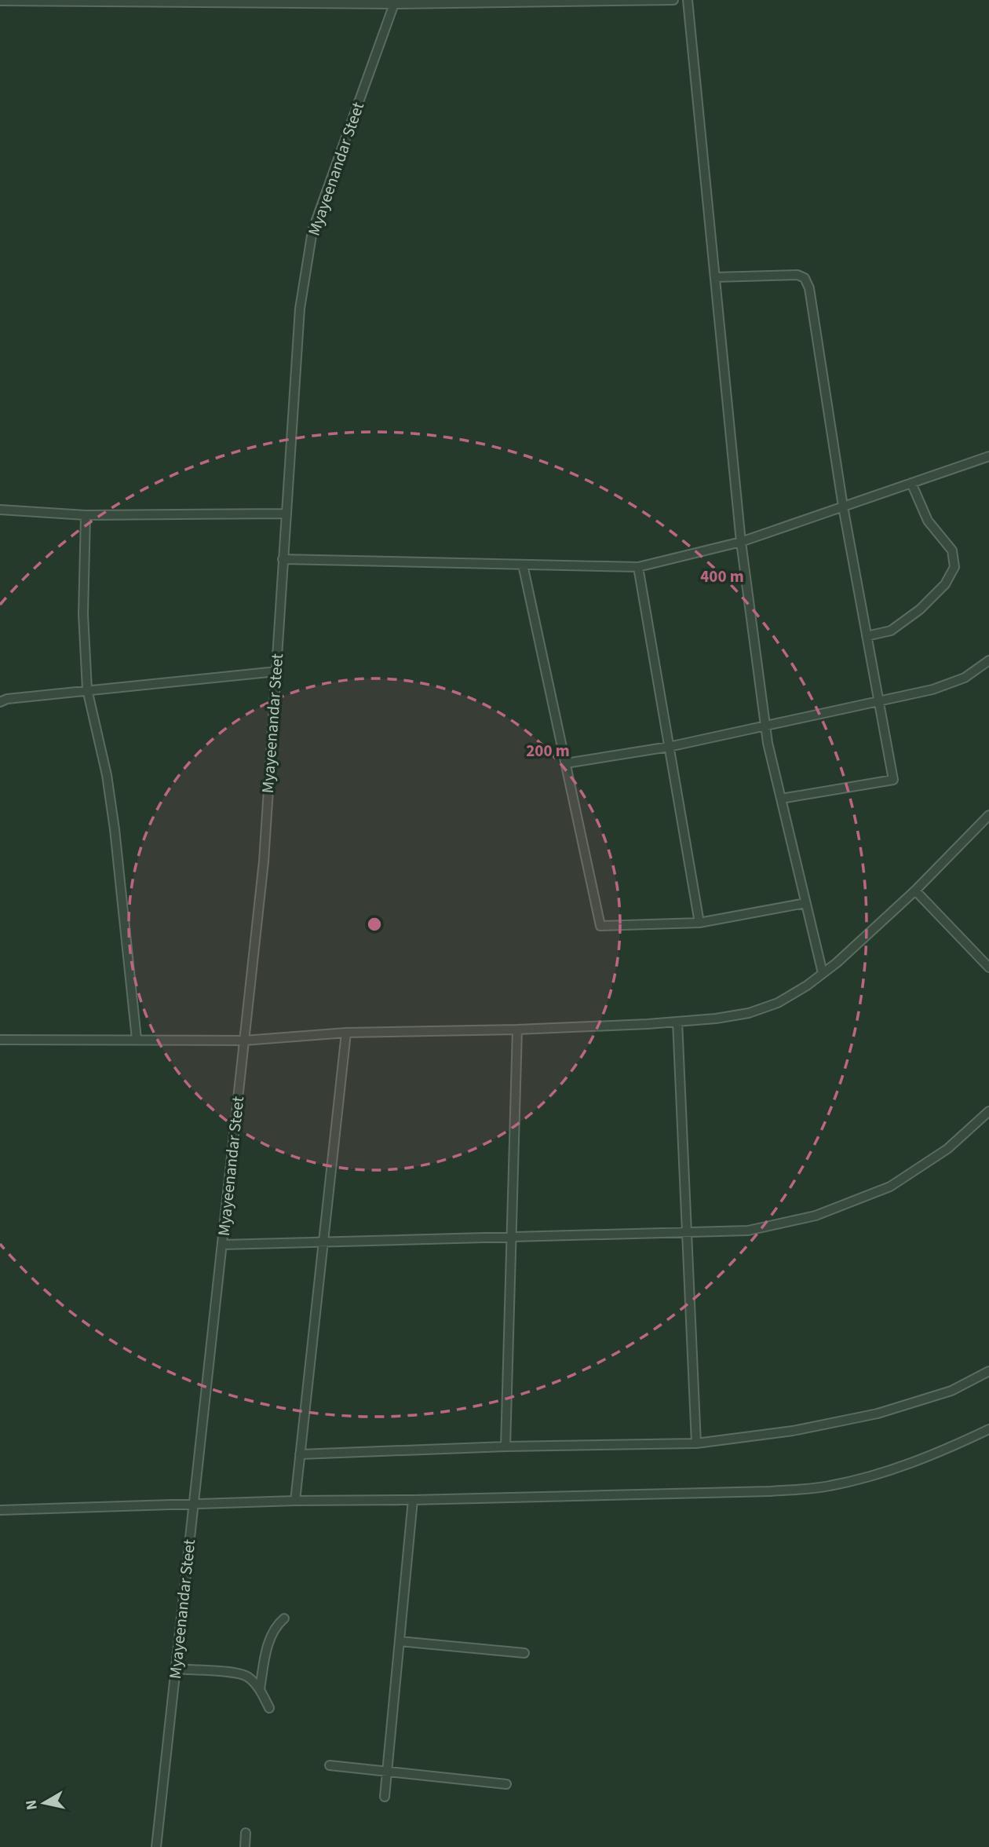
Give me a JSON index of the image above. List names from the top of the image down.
{
  "streets": {
    "street": ["Myayeenandar Steet"]
  },
  "north": "left",
  "rings": ["400 m", "200 m"]
}
